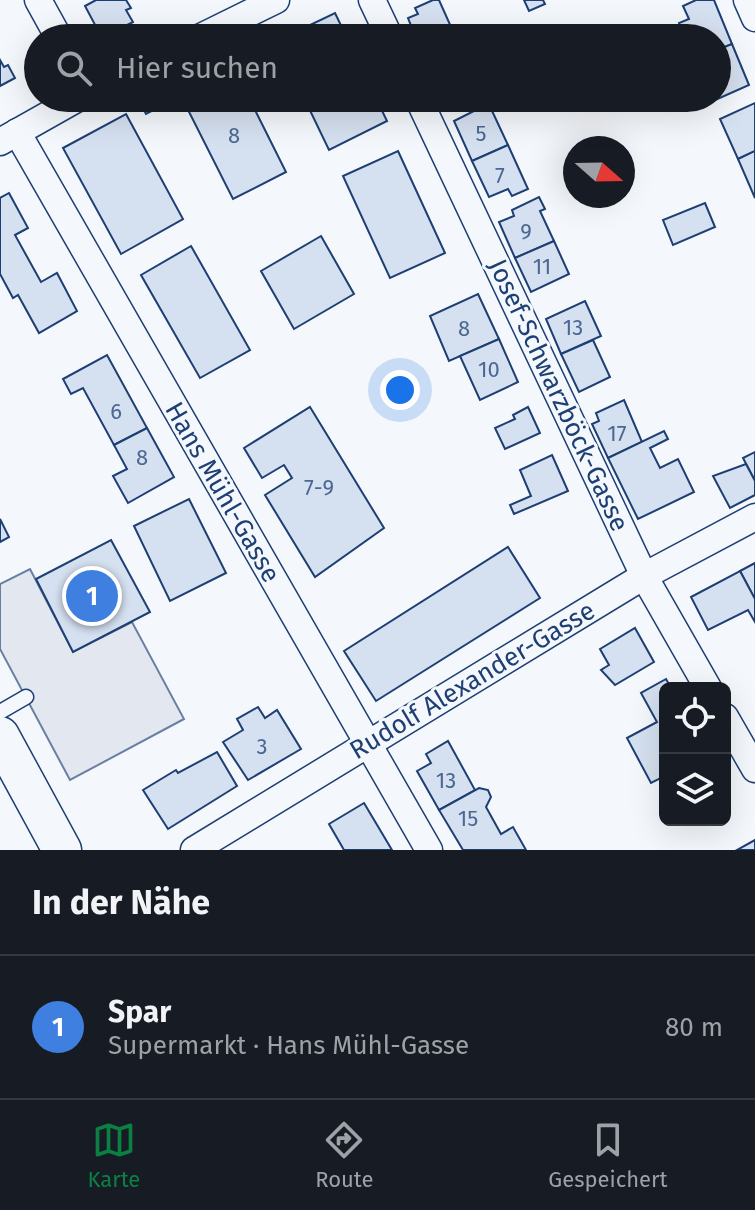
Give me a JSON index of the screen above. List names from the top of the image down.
{
  "streets": {
    "street": ["Josef-Schwarzböck-Gasse", "Hans Mühl-Gasse", "Rudolf Alexander-Gasse"]
  },
  "crossings": [
    ["Josef-Schwarzböck-Gasse", "Rudolf Alexander-Gasse"],
    ["Hans Mühl-Gasse", "Rudolf Alexander-Gasse"]
  ],
  "house_numbers": [
    "5",
    "8",
    "7",
    "9",
    "11",
    "13",
    "8",
    "10",
    "6",
    "17",
    "8",
    "7-9",
    "3",
    "13",
    "15"
  ],
  "north": "right",
  "page": {
    "search": "Hier suchen",
    "pins": "1",
    "heading": "In der Nähe",
    "list": [
      {
        "mark": "1",
        "name": "Spar",
        "note": "Supermarkt · Hans Mühl-Gasse",
        "value": "80 m"
      }
    ],
    "nav": ["Karte", "Route", "Gespeichert"]
  }
}
